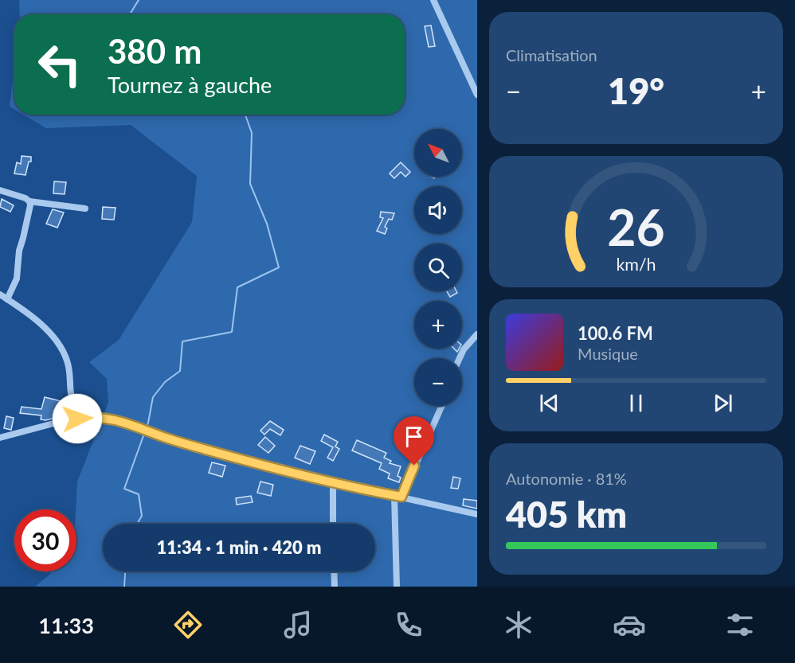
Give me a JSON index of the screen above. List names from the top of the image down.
{
  "north": "top left",
  "page": {
    "tile": [
      "Climatisation",
      ["Autonomie · 81%", "405 km"]
    ],
    "turn": ["380 m", "Tournez à gauche"],
    "heat": ["−", "19°", "+"],
    "map_buttons": ["+", "−"],
    "song": ["100.6 FM", "Musique"],
    "limit": "30",
    "trip": "11:34 · 1 min · 420 m",
    "tabs": "11:33",
    "gauge": ["26", "km/h"]
  }
}
